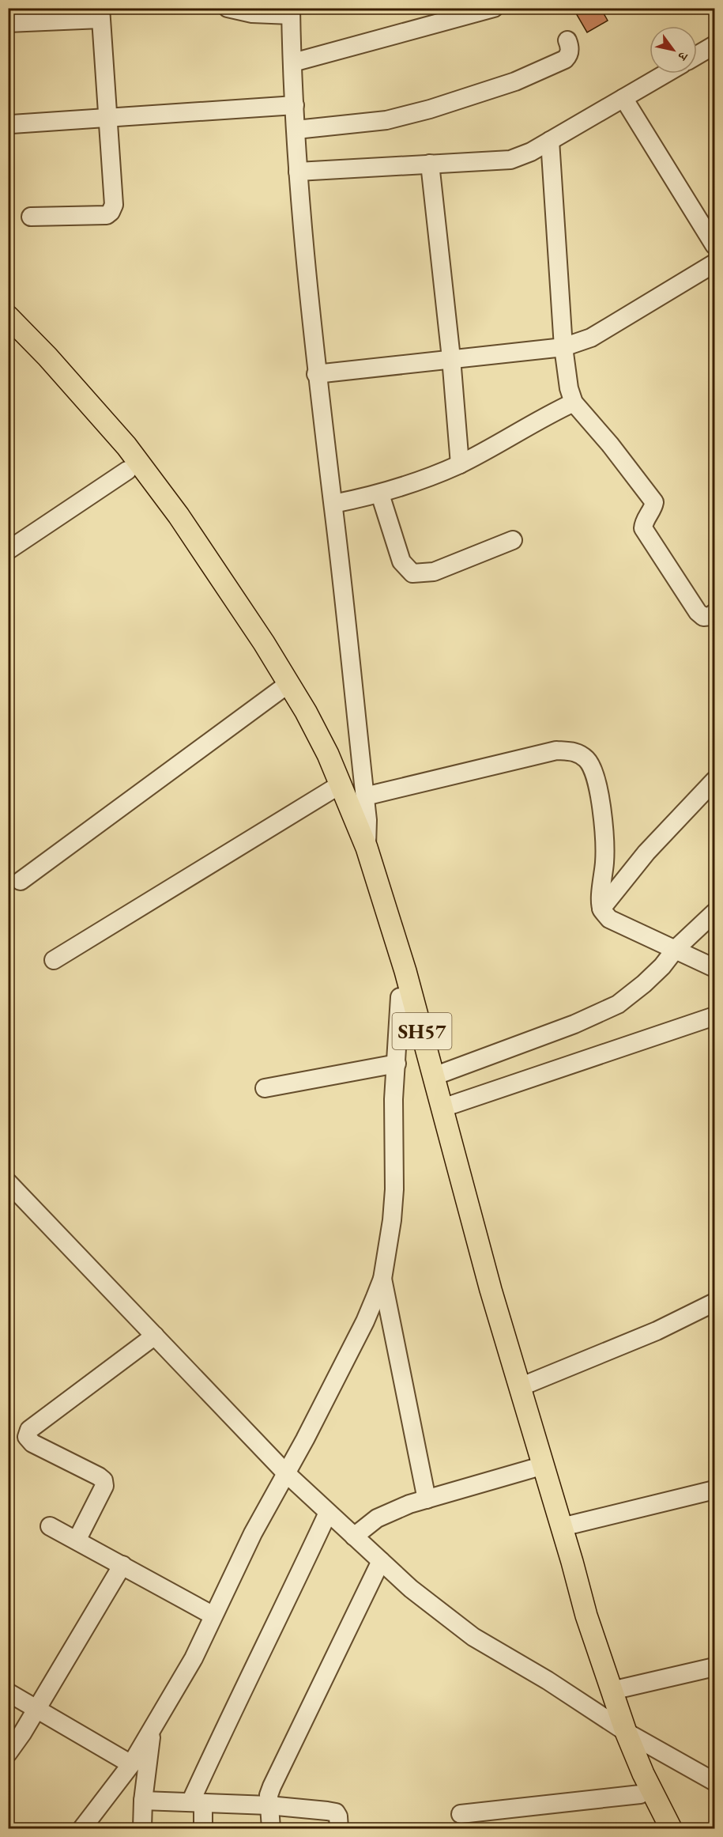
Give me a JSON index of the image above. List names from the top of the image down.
{
  "streets": {
    "main road": ["SH57"]
  },
  "north": "bottom right"
}
